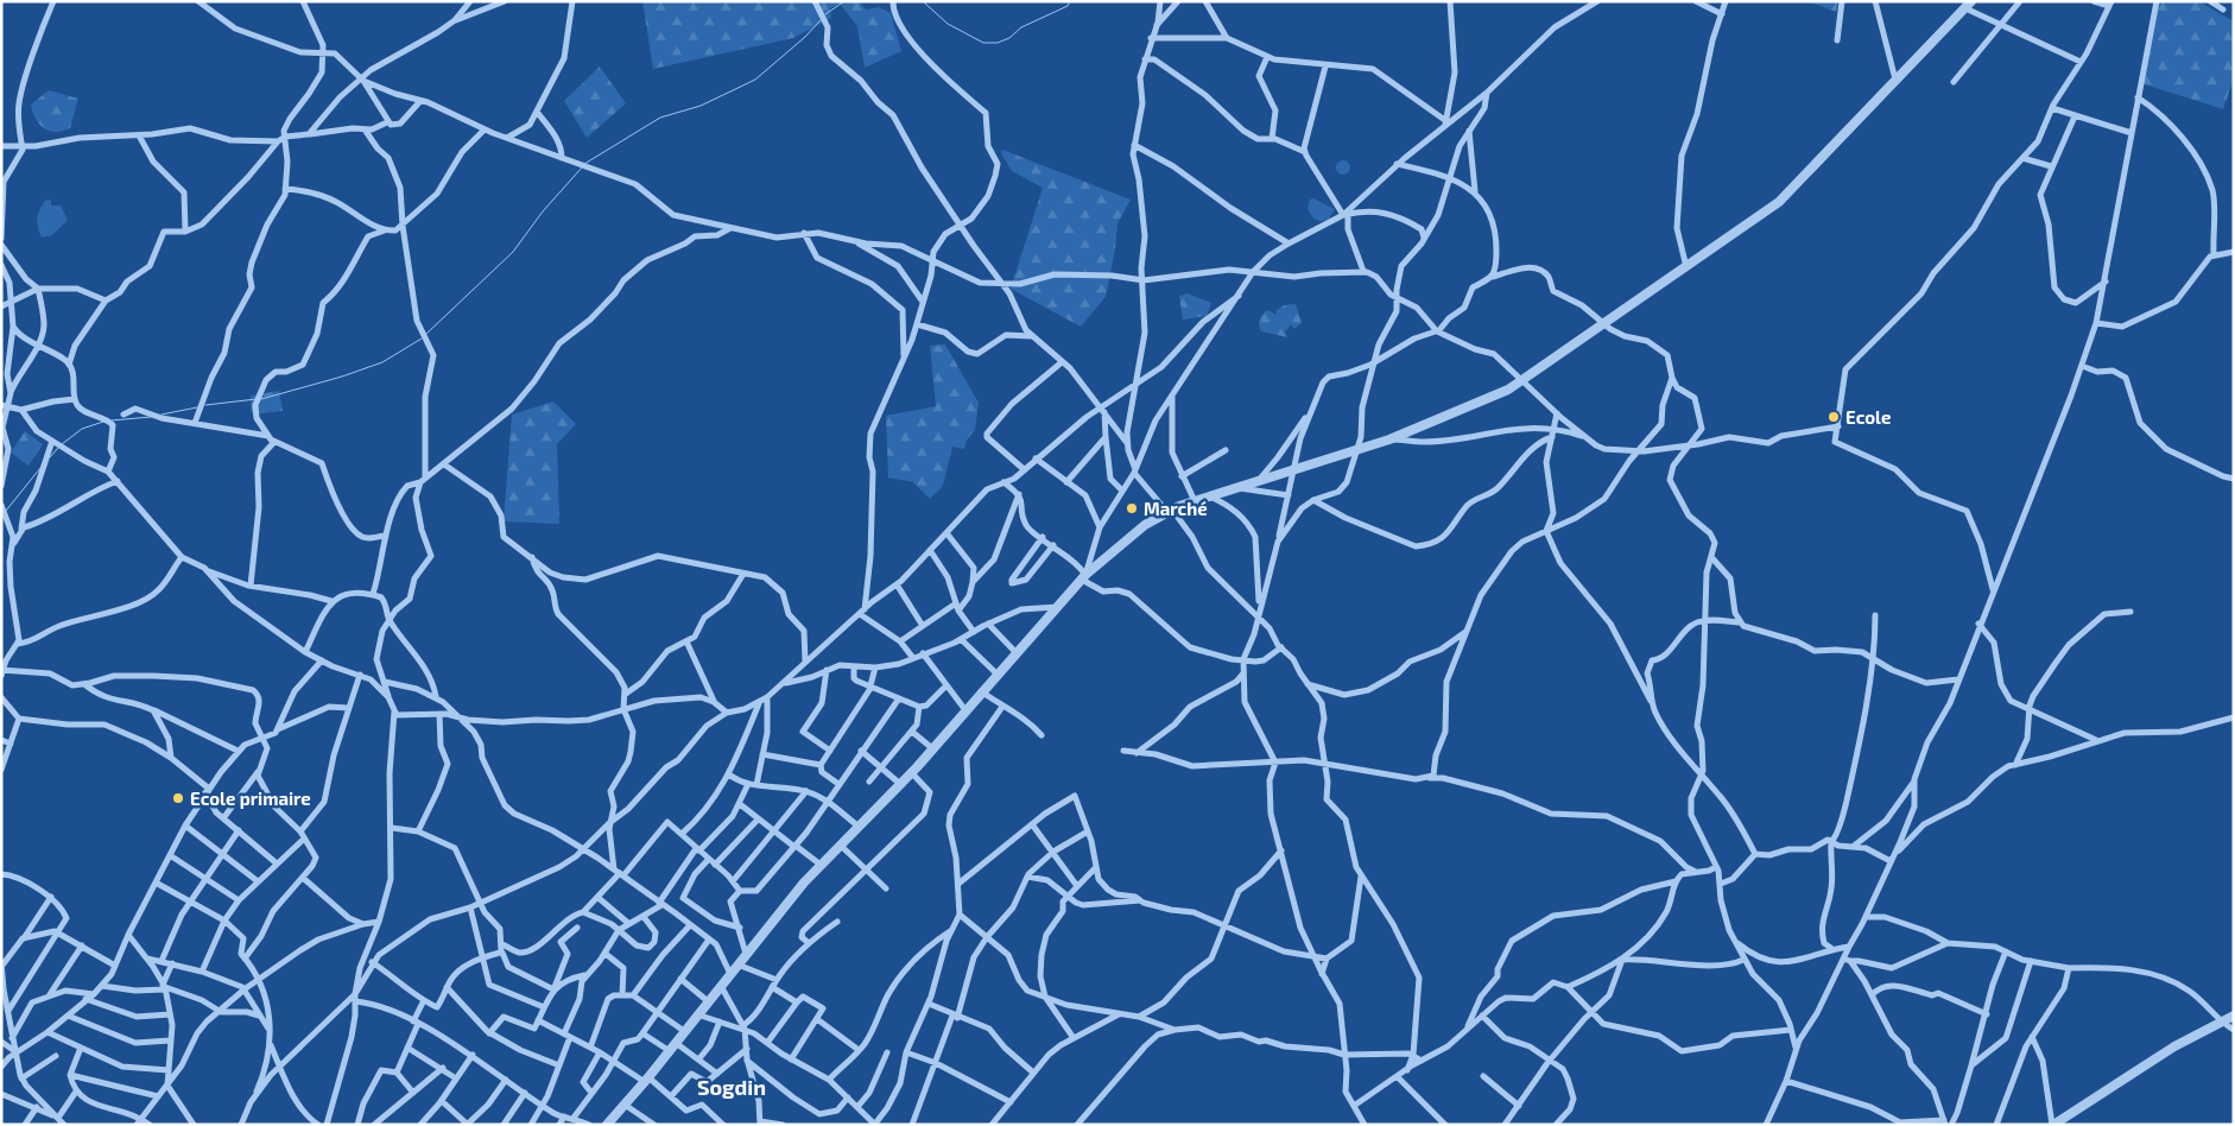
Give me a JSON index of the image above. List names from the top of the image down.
{
  "districts": ["Sogdin"],
  "places": ["Ecole", "Marché", "Ecole primaire"]
}
